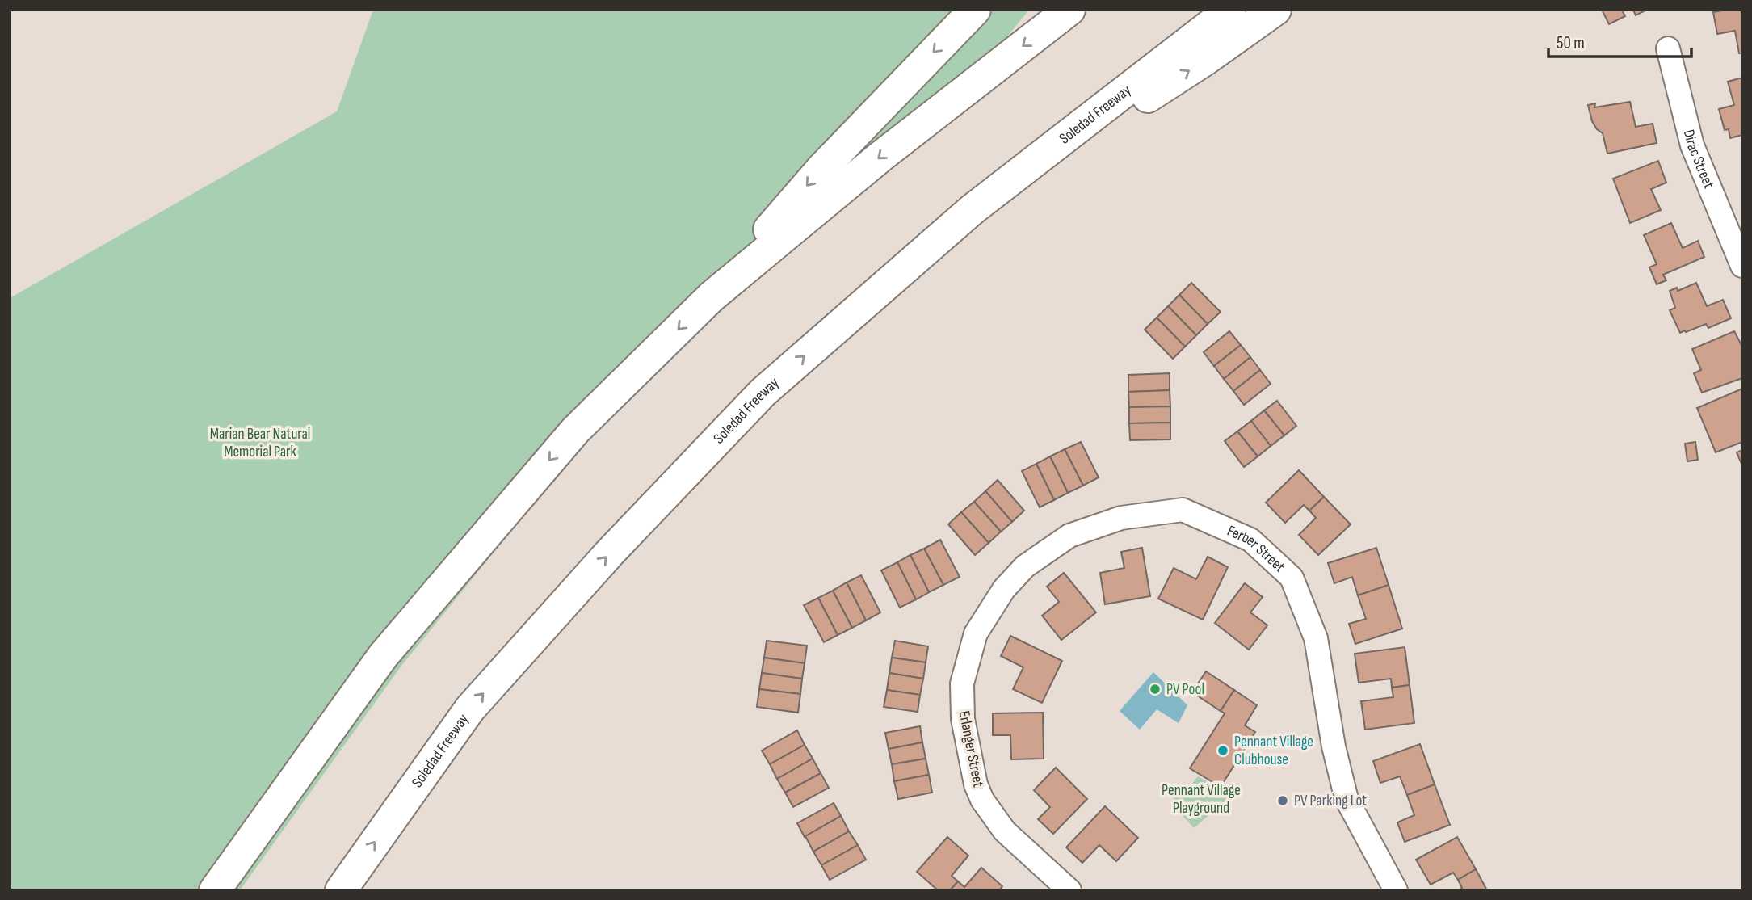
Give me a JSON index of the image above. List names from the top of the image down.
{
  "streets": {
    "highway": ["Soledad Freeway"],
    "street": ["Dirac Street", "Ferber Street", "Erlanger Street"]
  },
  "crossings": [
    ["Ferber Street", "Erlanger Street"]
  ],
  "parks": ["Marian Bear Natural Memorial Park", "Pennant Village Playground"],
  "places": ["PV Pool", "Pennant Village Clubhouse", "PV Parking Lot"],
  "scale_bar": "50 m"
}
